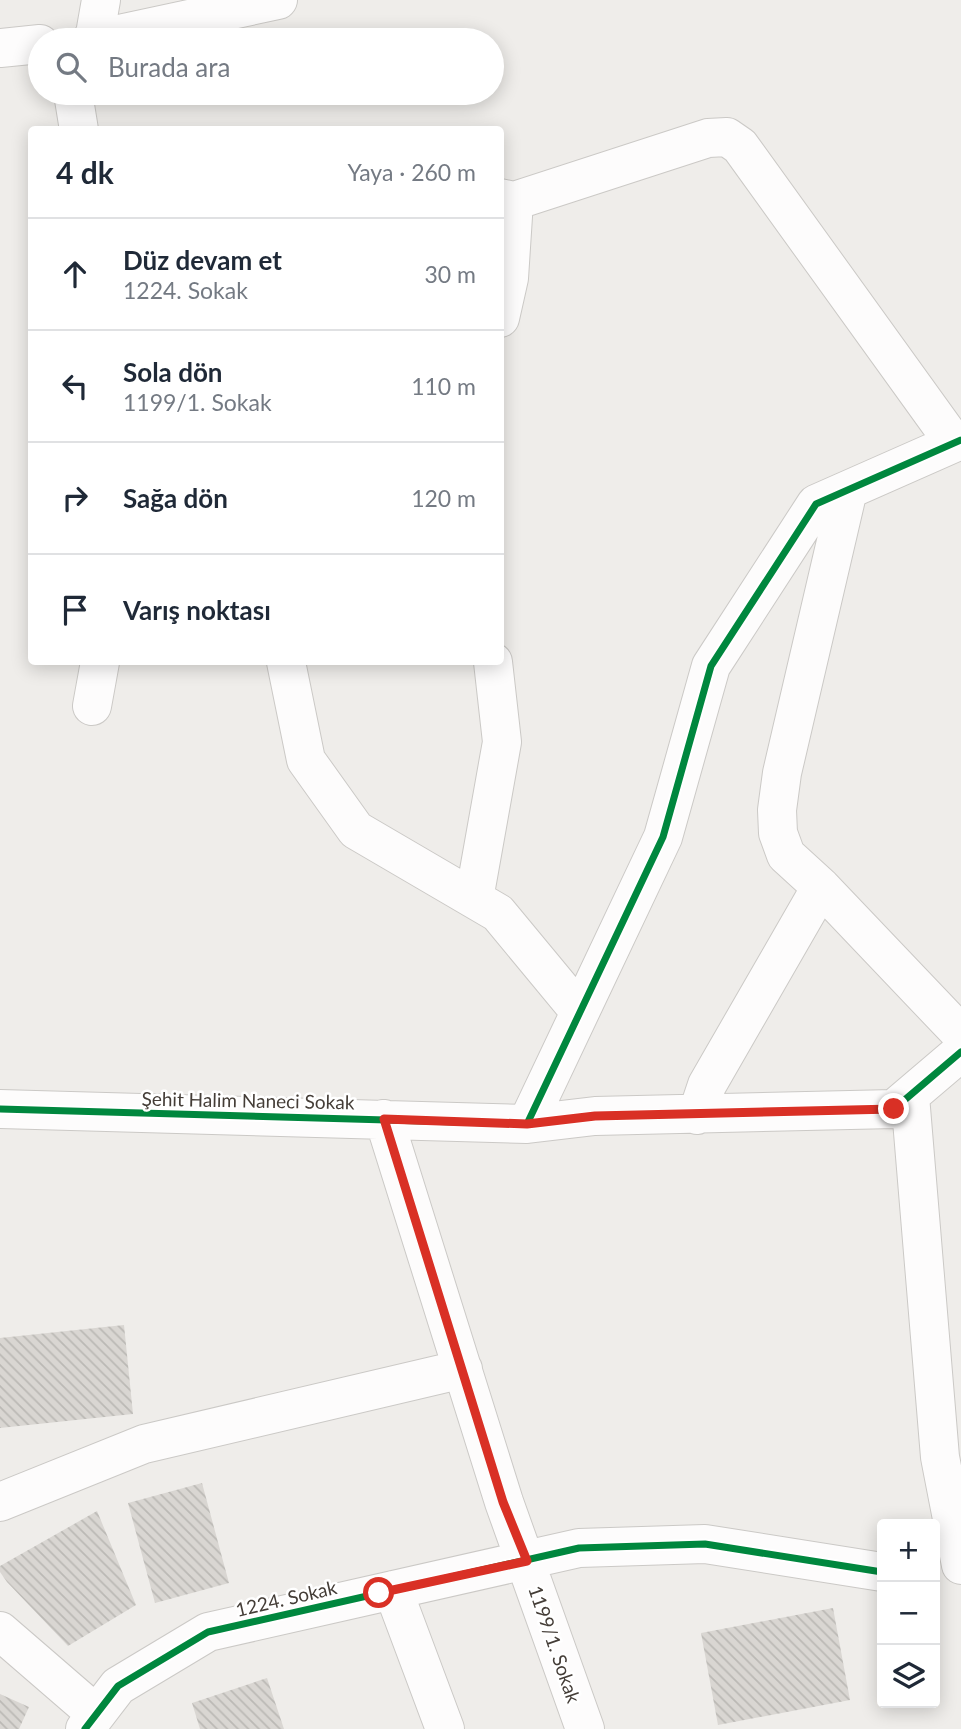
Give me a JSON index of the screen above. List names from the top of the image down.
{
  "streets": {
    "street": ["Şehit Halim Naneci Sokak", "1224. Sokak", "1199/1. Sokak"]
  },
  "crossings": [
    ["Şehit Halim Naneci Sokak", "1199/1. Sokak"],
    ["1224. Sokak", "1199/1. Sokak"]
  ],
  "page": {
    "search": "Burada ara",
    "heading": ["4 dk", "Yaya · 260 m"],
    "list": [
      ["Düz devam et", "1224. Sokak", "30 m"],
      ["Sola dön", "1199/1. Sokak", "110 m"],
      ["Sağa dön", "120 m"],
      "Varış noktası"
    ],
    "map_buttons": ["+", "−"]
  }
}
